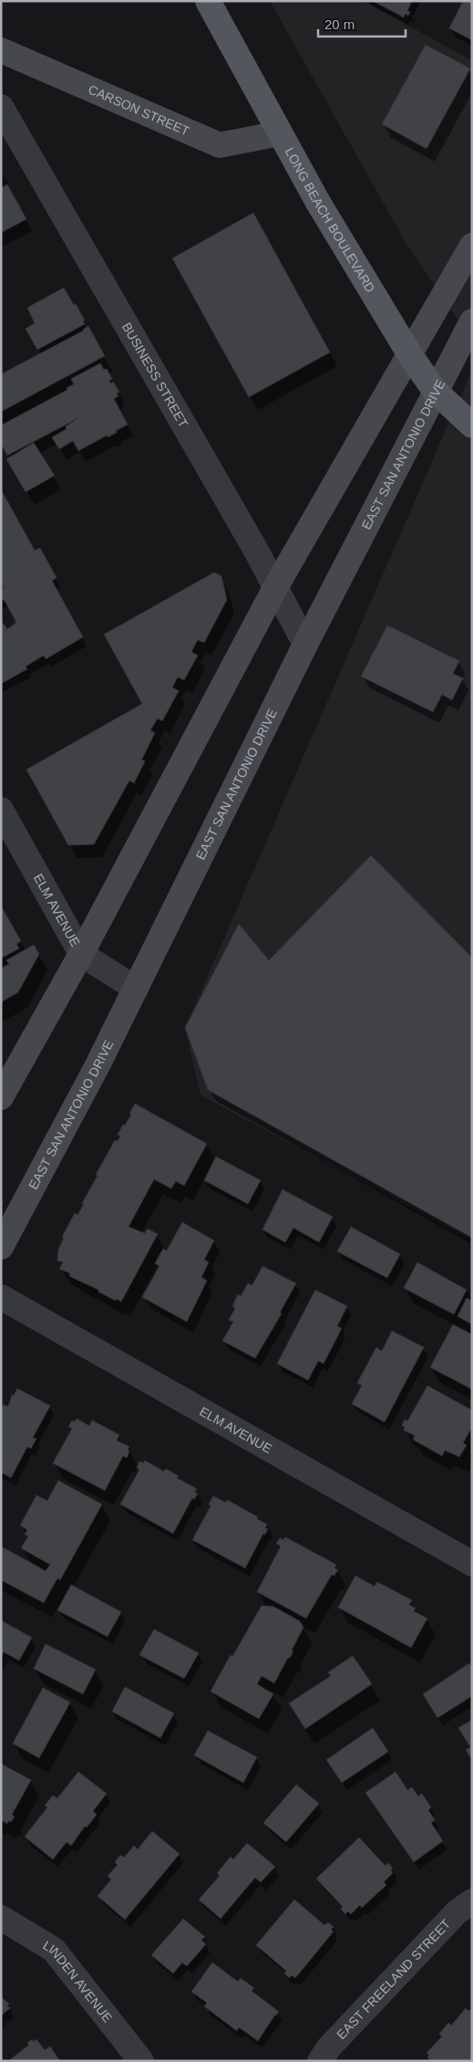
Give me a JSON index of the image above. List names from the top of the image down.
{
  "streets": {
    "main road": ["CARSON STREET", "LONG BEACH BOULEVARD", "EAST SAN ANTONIO DRIVE"],
    "street": [
      "BUSINESS STREET",
      "ELM AVENUE",
      "EAST FREELAND STREET",
      "LINDEN AVENUE"
    ]
  },
  "crossings": [
    ["CARSON STREET", "LONG BEACH BOULEVARD"],
    ["LONG BEACH BOULEVARD", "EAST SAN ANTONIO DRIVE"],
    ["BUSINESS STREET", "EAST SAN ANTONIO DRIVE"],
    ["EAST SAN ANTONIO DRIVE", "ELM AVENUE"]
  ],
  "scale_bar": "20 m"
}
